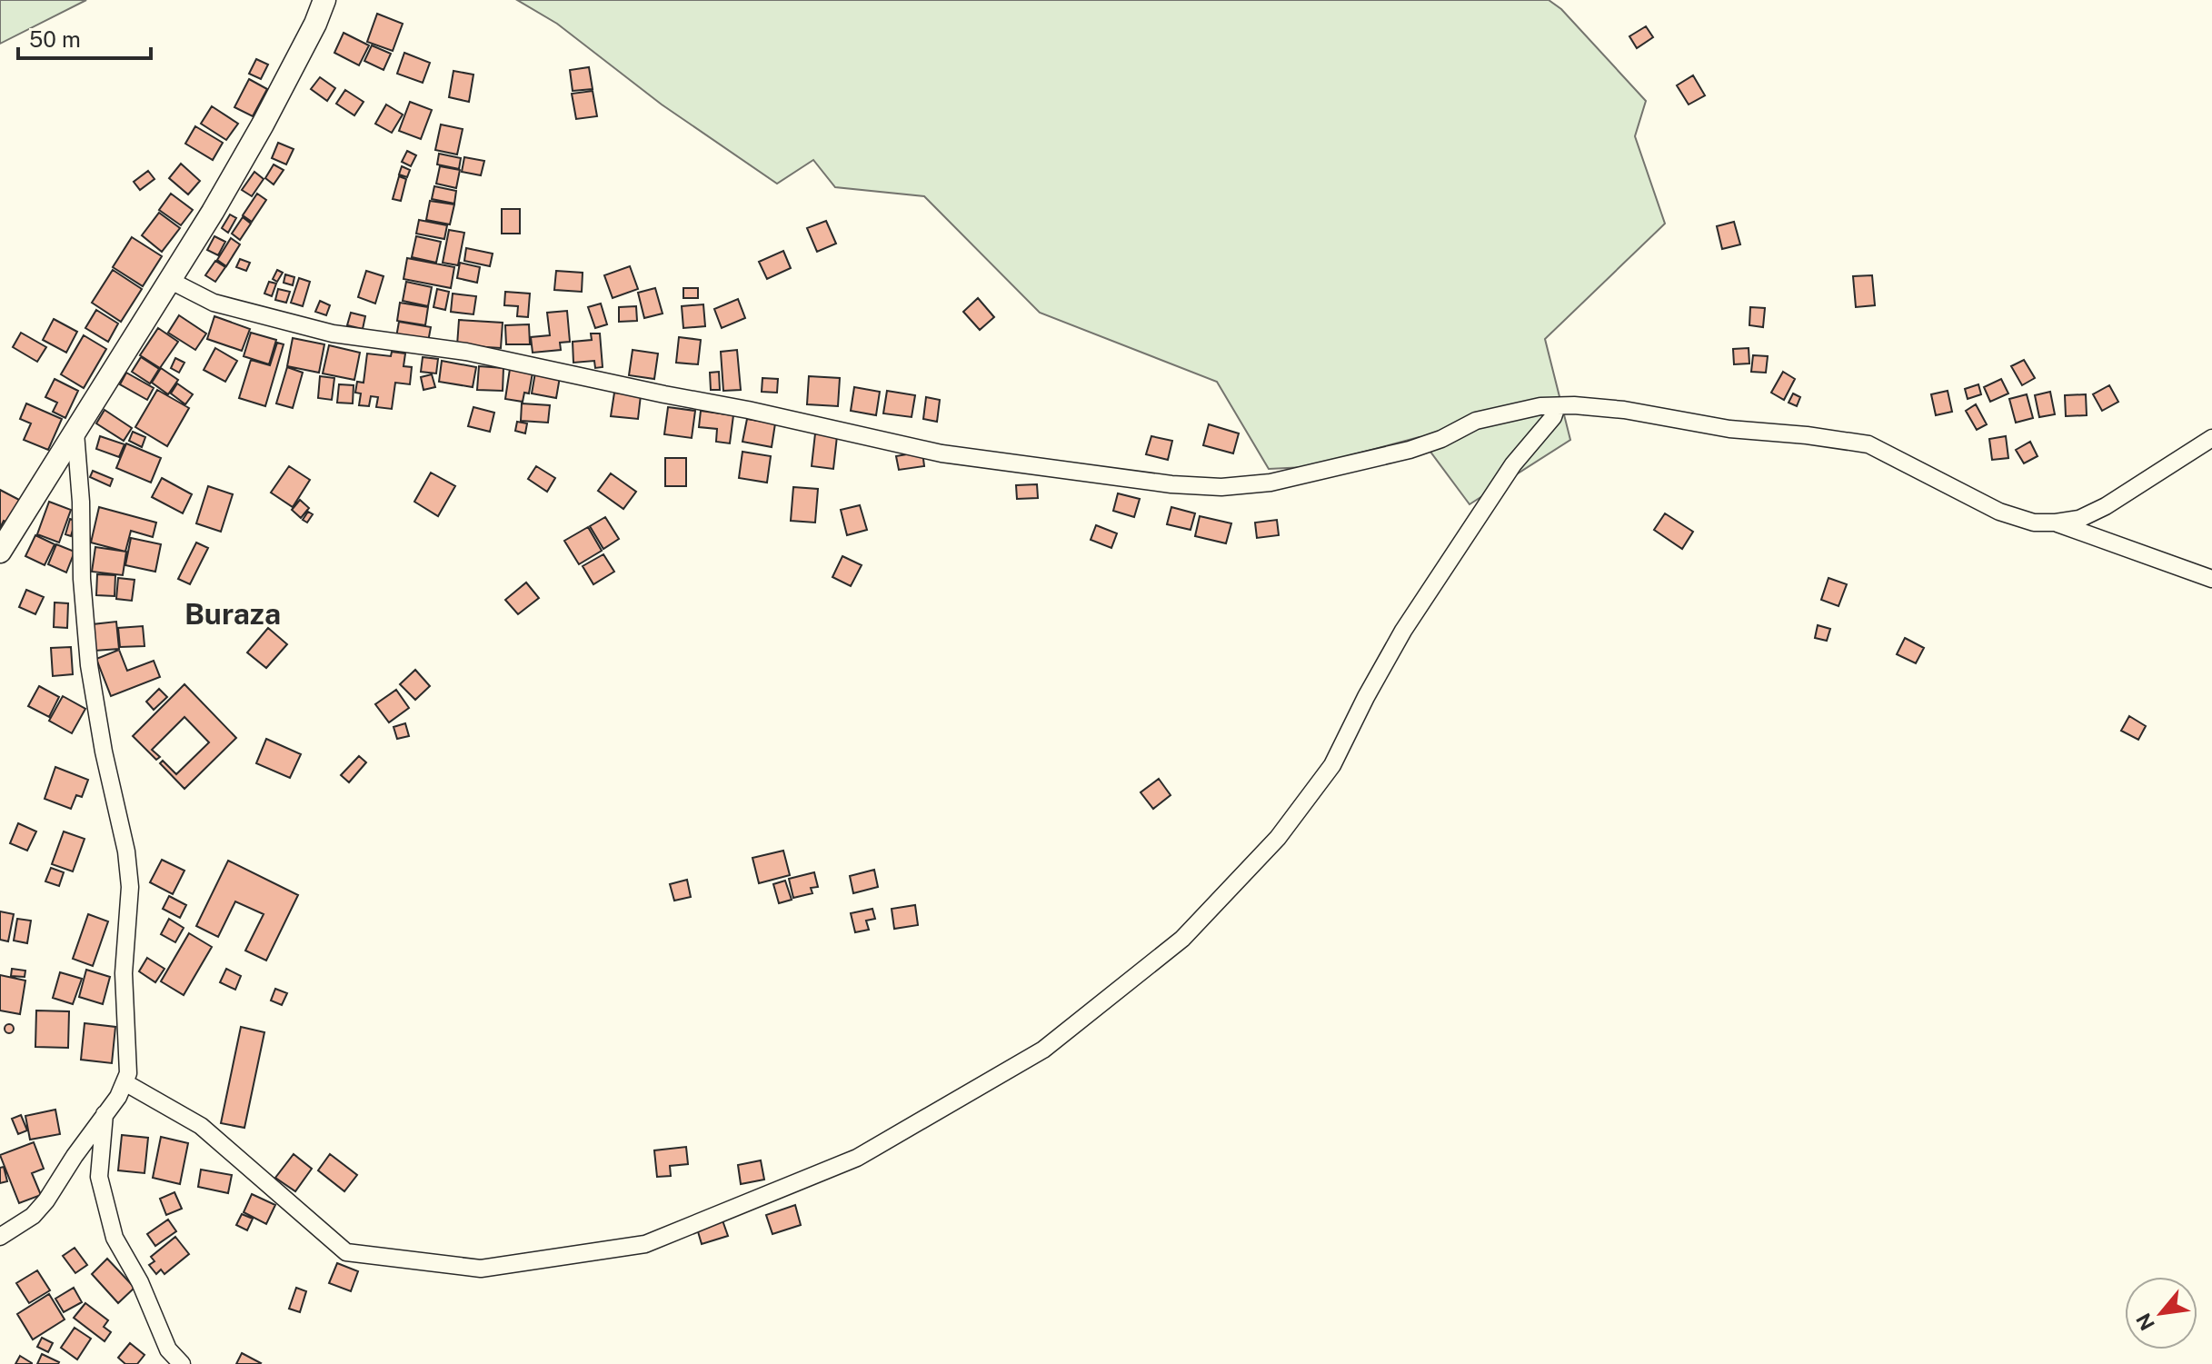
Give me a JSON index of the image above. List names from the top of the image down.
{
  "districts": ["Buraza"],
  "scale_bar": "50 m",
  "north": "bottom left"
}
